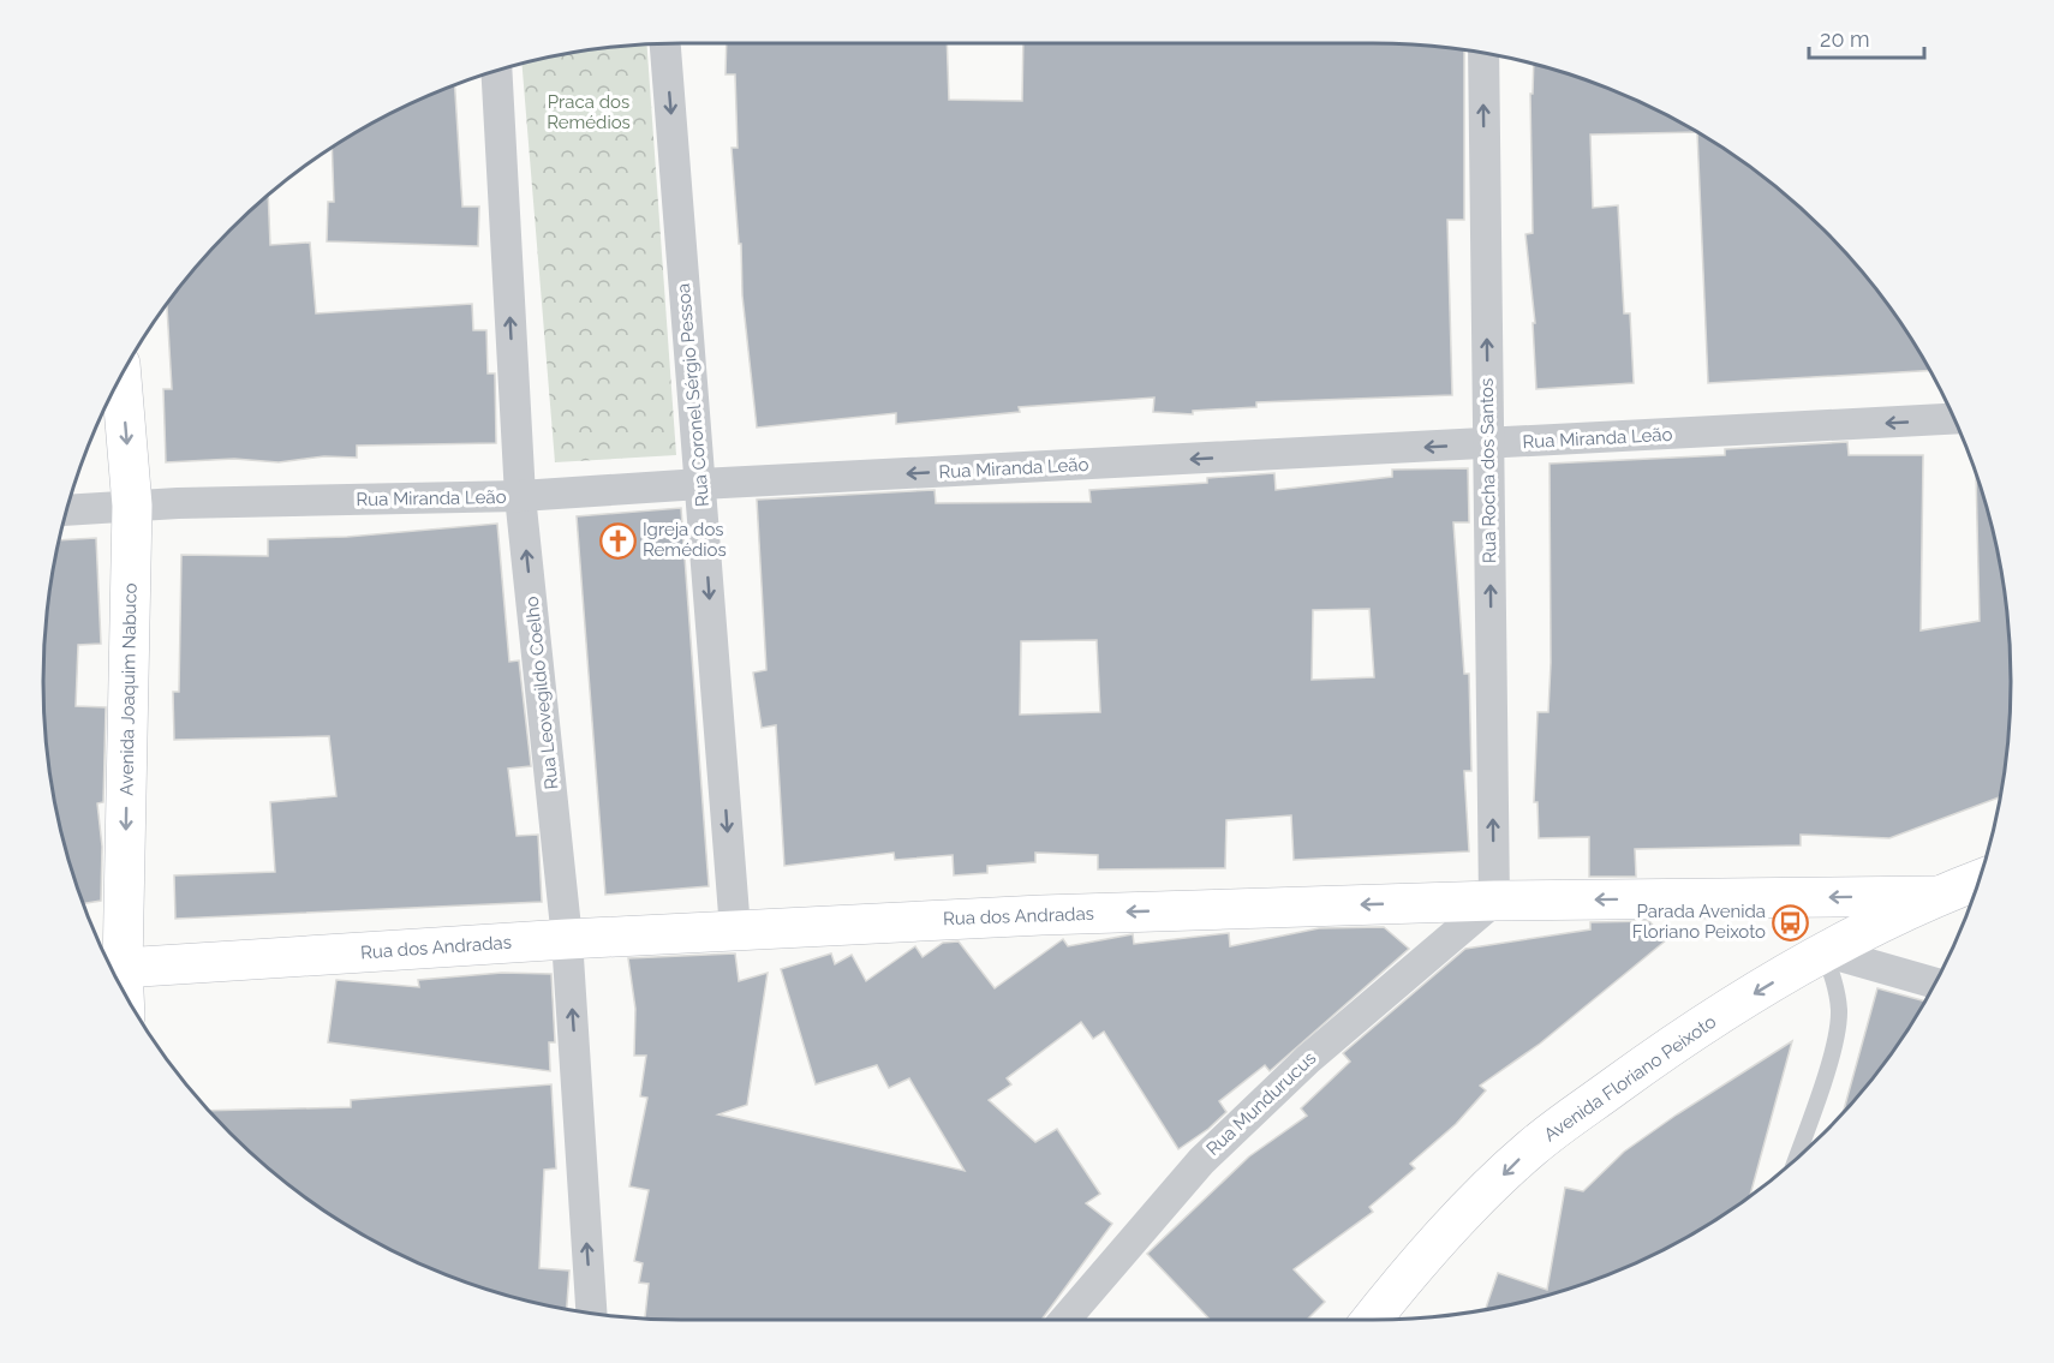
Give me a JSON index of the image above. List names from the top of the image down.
{
  "streets": {
    "street": [
      "Rua Coronel Sérgio Pessoa",
      "Rua Miranda Leão",
      "Rua Rocha dos Santos",
      "Avenida Joaquim Nabuco",
      "Rua Leovegildo Coelho",
      "Rua dos Andradas",
      "Avenida Floriano Peixoto",
      "Rua Mundurucus"
    ]
  },
  "crossings": [
    ["Rua Coronel Sérgio Pessoa", "Rua Miranda Leão"],
    ["Rua Coronel Sérgio Pessoa", "Rua dos Andradas"],
    ["Rua Miranda Leão", "Rua Rocha dos Santos"],
    ["Rua Miranda Leão", "Avenida Joaquim Nabuco"],
    ["Rua Miranda Leão", "Rua Leovegildo Coelho"],
    ["Rua Rocha dos Santos", "Rua dos Andradas"],
    ["Rua Rocha dos Santos", "Rua Mundurucus"],
    ["Avenida Joaquim Nabuco", "Rua dos Andradas"],
    ["Rua Leovegildo Coelho", "Rua dos Andradas"],
    ["Rua dos Andradas", "Avenida Floriano Peixoto"],
    ["Rua dos Andradas", "Rua Mundurucus"]
  ],
  "one_way": [
    "Rua Coronel Sérgio Pessoa",
    "Rua Miranda Leão",
    "Rua Rocha dos Santos",
    "Avenida Joaquim Nabuco",
    "Rua Leovegildo Coelho",
    "Rua dos Andradas",
    "Avenida Floriano Peixoto"
  ],
  "parks": ["Praca dos Remédios"],
  "places": {
    "church": ["Igreja dos Remédios"],
    "bus stop": ["Parada Avenida Floriano Peixoto"]
  },
  "scale_bar": "20 m"
}
